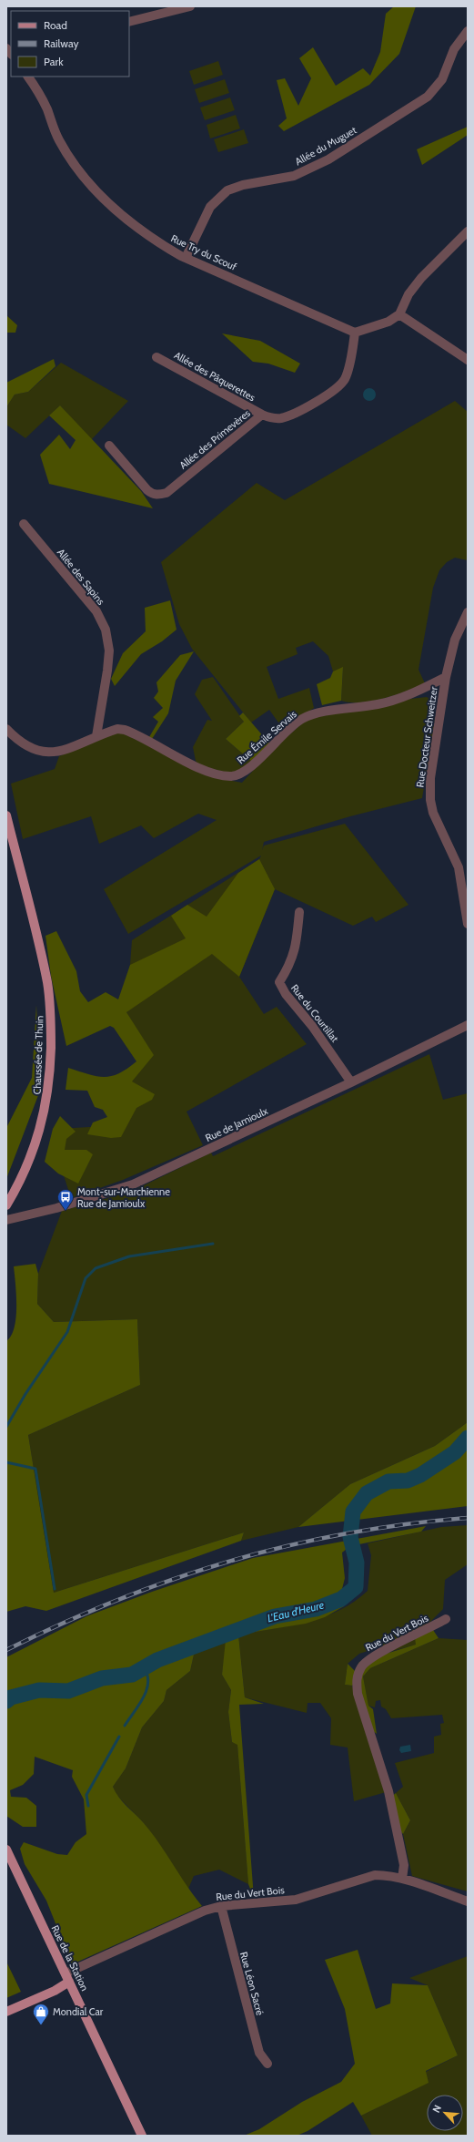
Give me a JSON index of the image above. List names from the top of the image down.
{
  "streets": {
    "main road": ["Chaussée de Thuin", "Rue de la Station"],
    "street": [
      "Allée du Muguet",
      "Rue Try du Scouf",
      "Allée des Pâquerettes",
      "Allée des Primevères",
      "Allée des Sapins",
      "Rue Émile Servais",
      "Rue Docteur Schweitzer",
      "Rue du Courtillat",
      "Rue de Jamioulx",
      "Rue du Vert Bois",
      "Rue Léon Sacré"
    ]
  },
  "crossings": [
    ["Allée du Muguet", "Rue Try du Scouf"],
    ["Rue Try du Scouf", "Allée des Primevères"],
    ["Allée des Pâquerettes", "Allée des Primevères"],
    ["Allée des Sapins", "Rue Émile Servais"],
    ["Rue Émile Servais", "Rue Docteur Schweitzer"],
    ["Rue du Courtillat", "Rue de Jamioulx"],
    ["Rue du Vert Bois", "Rue de la Station"],
    ["Rue du Vert Bois", "Rue Léon Sacré"]
  ],
  "water": ["L'Eau d'Heure"],
  "places": {
    "bus stop": ["Mont-sur-Marchienne Rue de Jamioulx"],
    "shop": ["Mondial Car"]
  },
  "legend": ["Road", "Railway", "Park"],
  "north": "top left"
}
